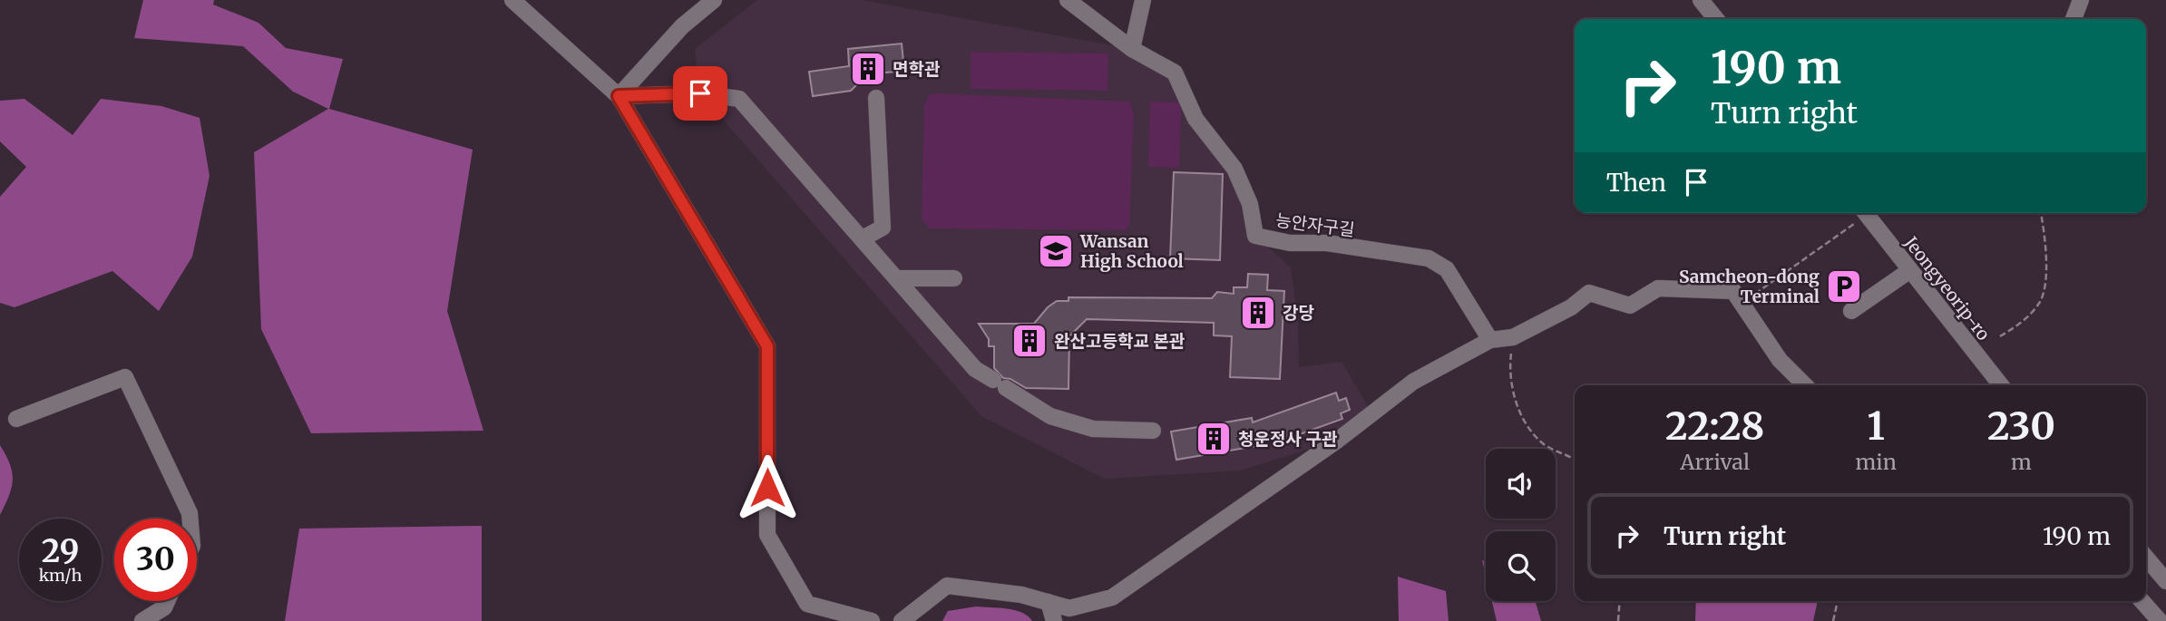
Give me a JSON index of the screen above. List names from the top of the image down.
{
  "streets": {
    "street": ["능안자구길", "Jeongyeorip-ro"]
  },
  "places": {
    "building": [
      "면학관",
      "강당",
      "완산고등학교 본관",
      "청운정사 구관"
    ],
    "school or university": ["Wansan High School"],
    "parking": ["Samcheon-dong Terminal"]
  },
  "page": {
    "turn": ["190 m", "Turn right"],
    "then": "Then",
    "eta": [
      "22:28",
      "Arrival",
      "1",
      "min",
      "230",
      "m"
    ],
    "list": [
      {
        "name": "Turn right",
        "value": "190 m"
      }
    ],
    "speed": "29 km/h",
    "limit": "30"
  }
}
